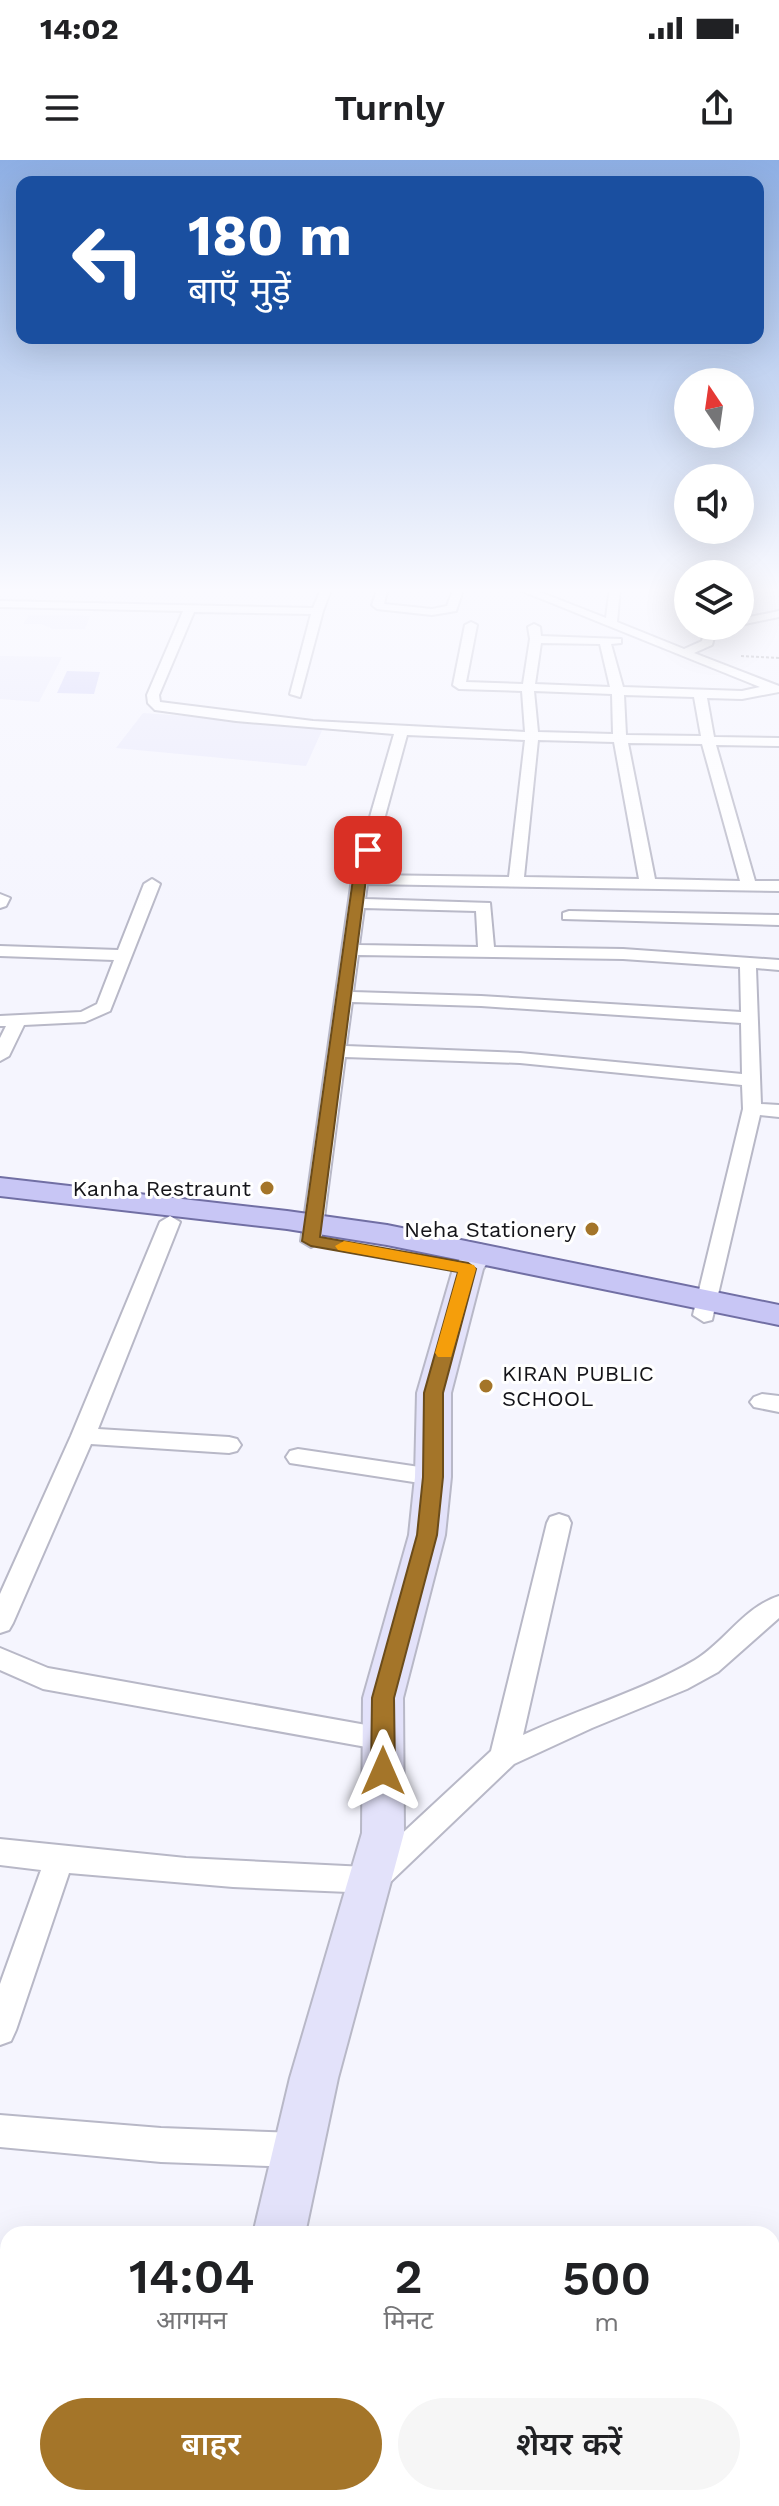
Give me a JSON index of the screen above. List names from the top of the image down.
{
  "places": ["Kanha Restraunt", "Neha Stationery", "KIRAN PUBLIC SCHOOL"],
  "north": "top",
  "page": {
    "status": "14:02",
    "header": "Turnly",
    "turn": ["180 m", "बाएँ मुड़ें"],
    "eta": [
      "14:04",
      "आगमन",
      "2",
      "मिनट",
      "500",
      "m"
    ],
    "buttons": ["बाहर", "शेयर करें"]
  }
}
